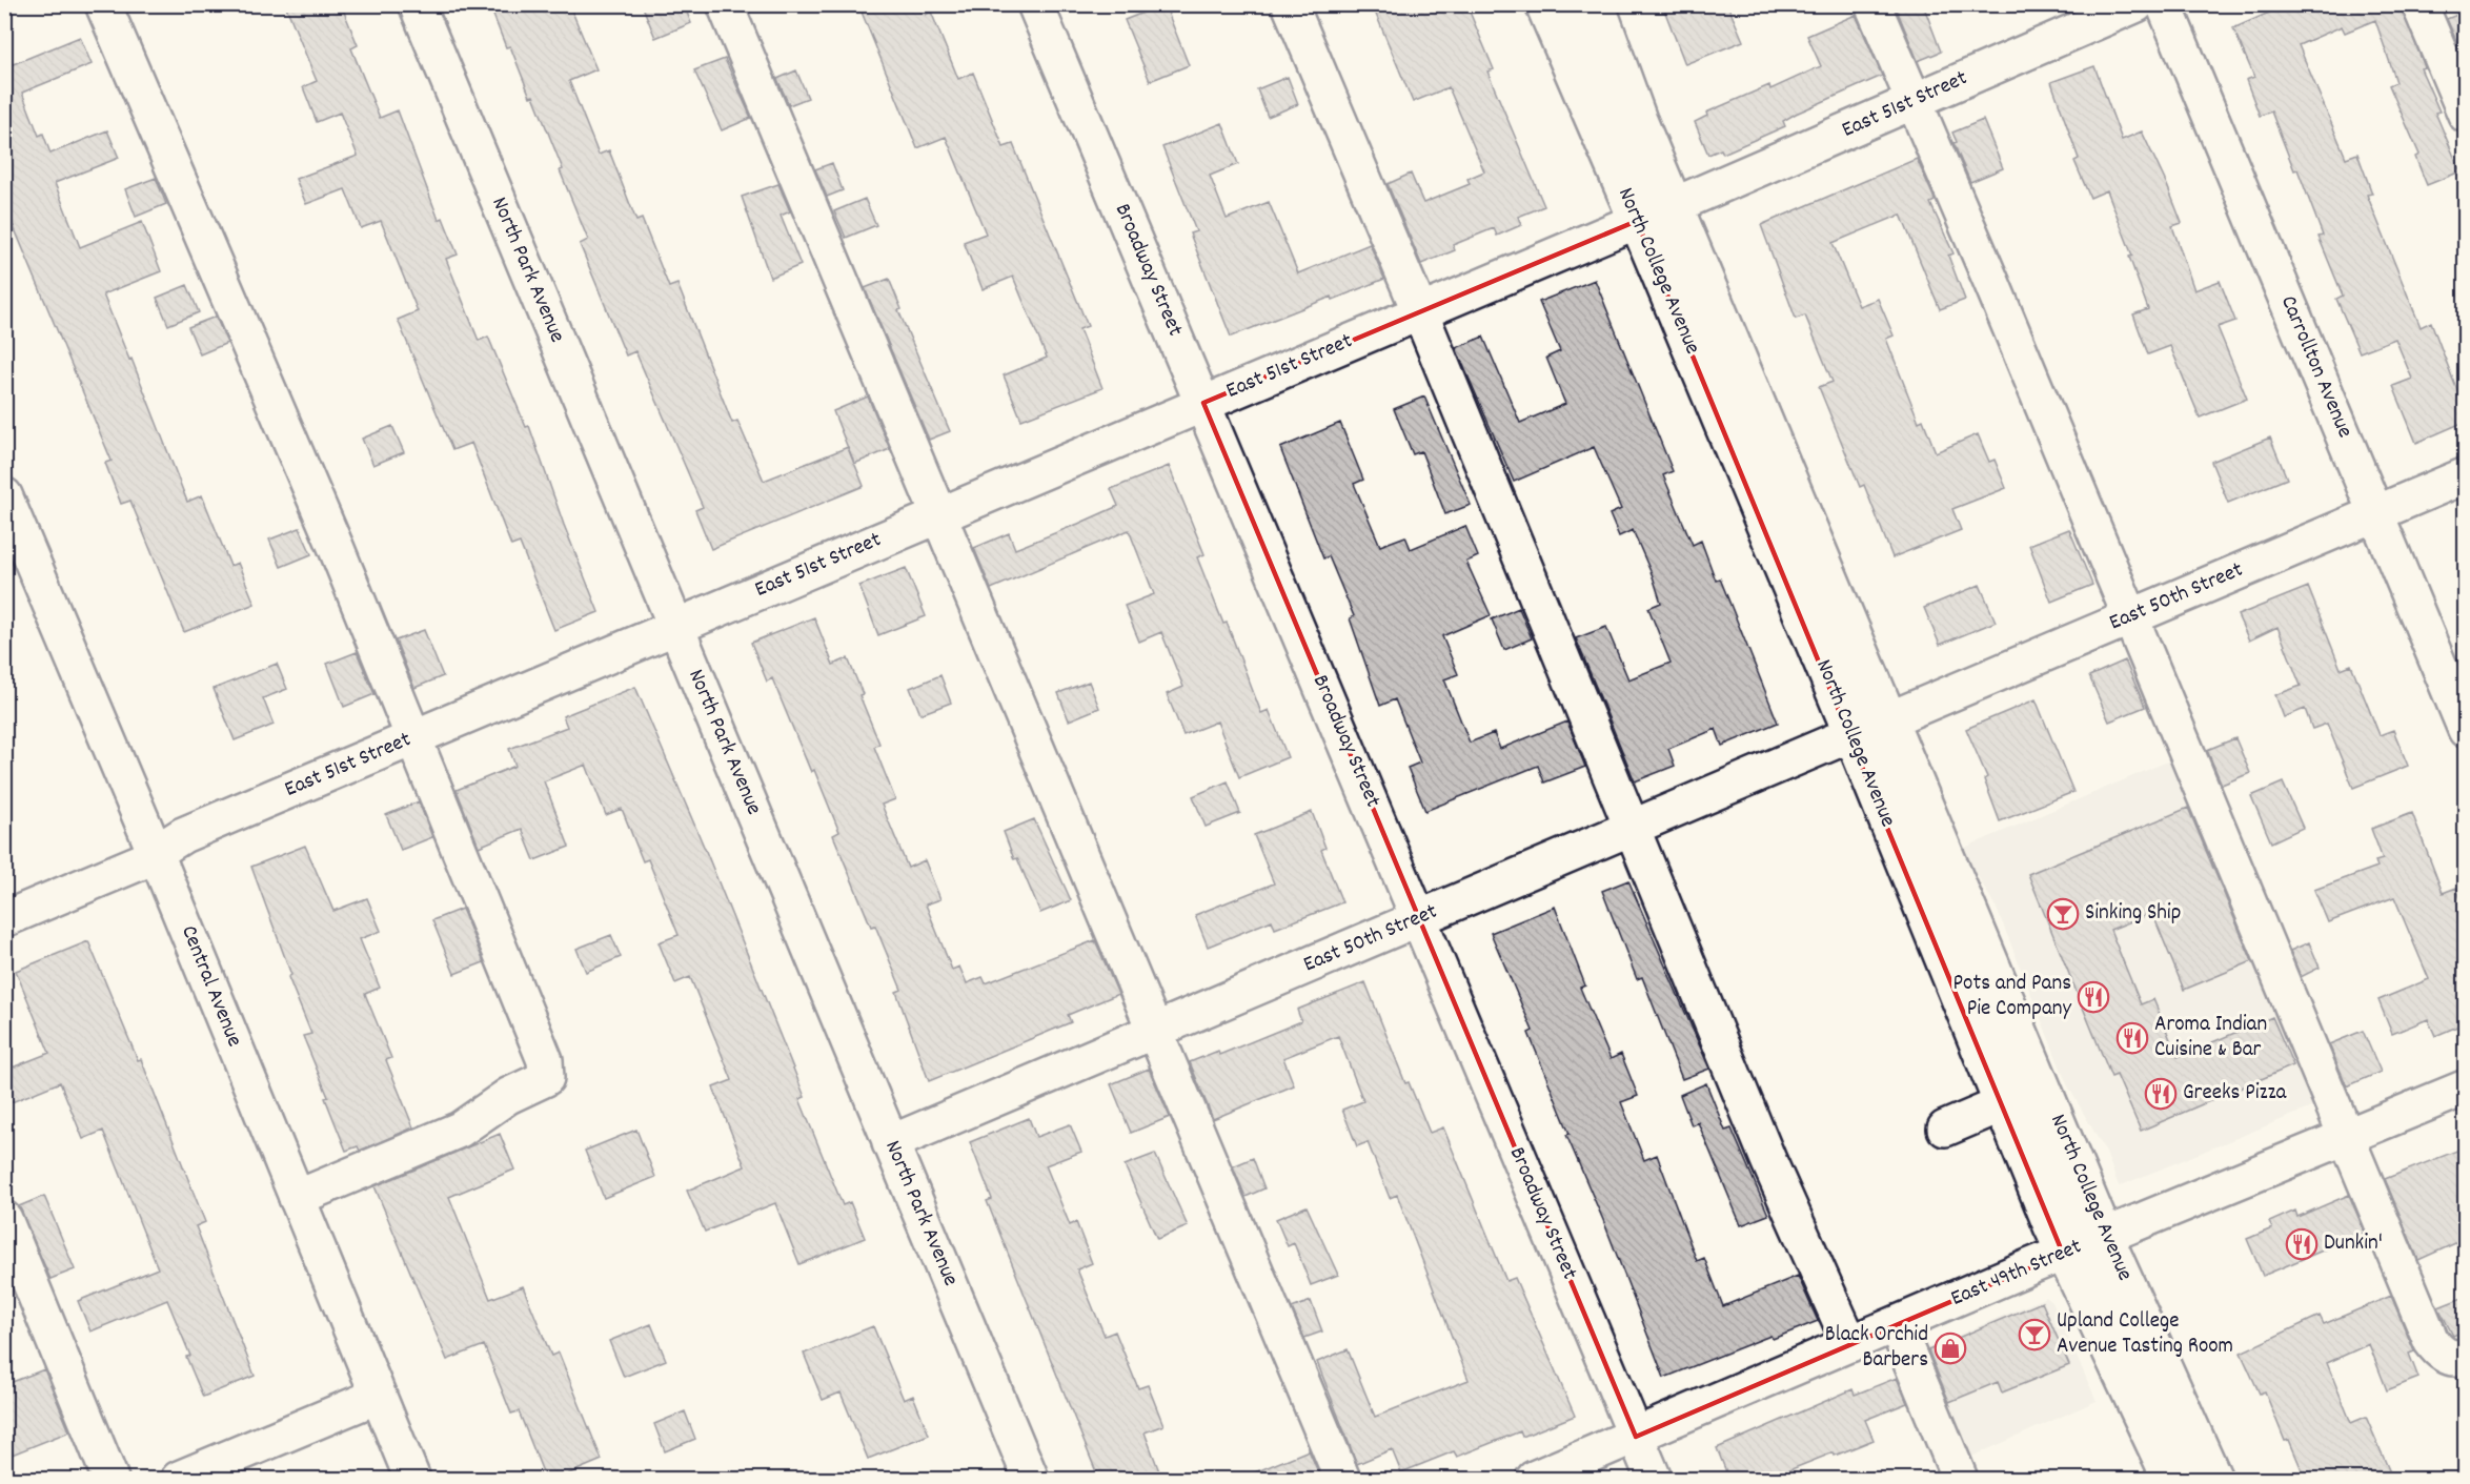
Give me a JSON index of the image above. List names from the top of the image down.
{
  "streets": {
    "street": [
      "East 51st Street",
      "North Park Avenue",
      "Broadway Street",
      "North College Avenue",
      "Carrollton Avenue",
      "East 50th Street",
      "Central Avenue",
      "East 49th Street"
    ]
  },
  "crossings": [
    ["East 51st Street", "North Park Avenue"],
    ["East 51st Street", "Broadway Street"],
    ["East 51st Street", "North College Avenue"],
    ["East 51st Street", "Central Avenue"],
    ["North Park Avenue", "East 50th Street"],
    ["Broadway Street", "East 50th Street"],
    ["Broadway Street", "East 49th Street"],
    ["North College Avenue", "East 50th Street"],
    ["North College Avenue", "East 49th Street"],
    ["Carrollton Avenue", "East 50th Street"]
  ],
  "places": {
    "bar": ["Sinking Ship", "Upland College Avenue Tasting Room"],
    "restaurant": [
      "Pots and Pans Pie Company",
      "Aroma Indian Cuisine & Bar",
      "Greeks Pizza",
      "Dunkin'"
    ],
    "shop": ["Black Orchid Barbers"]
  }
}
